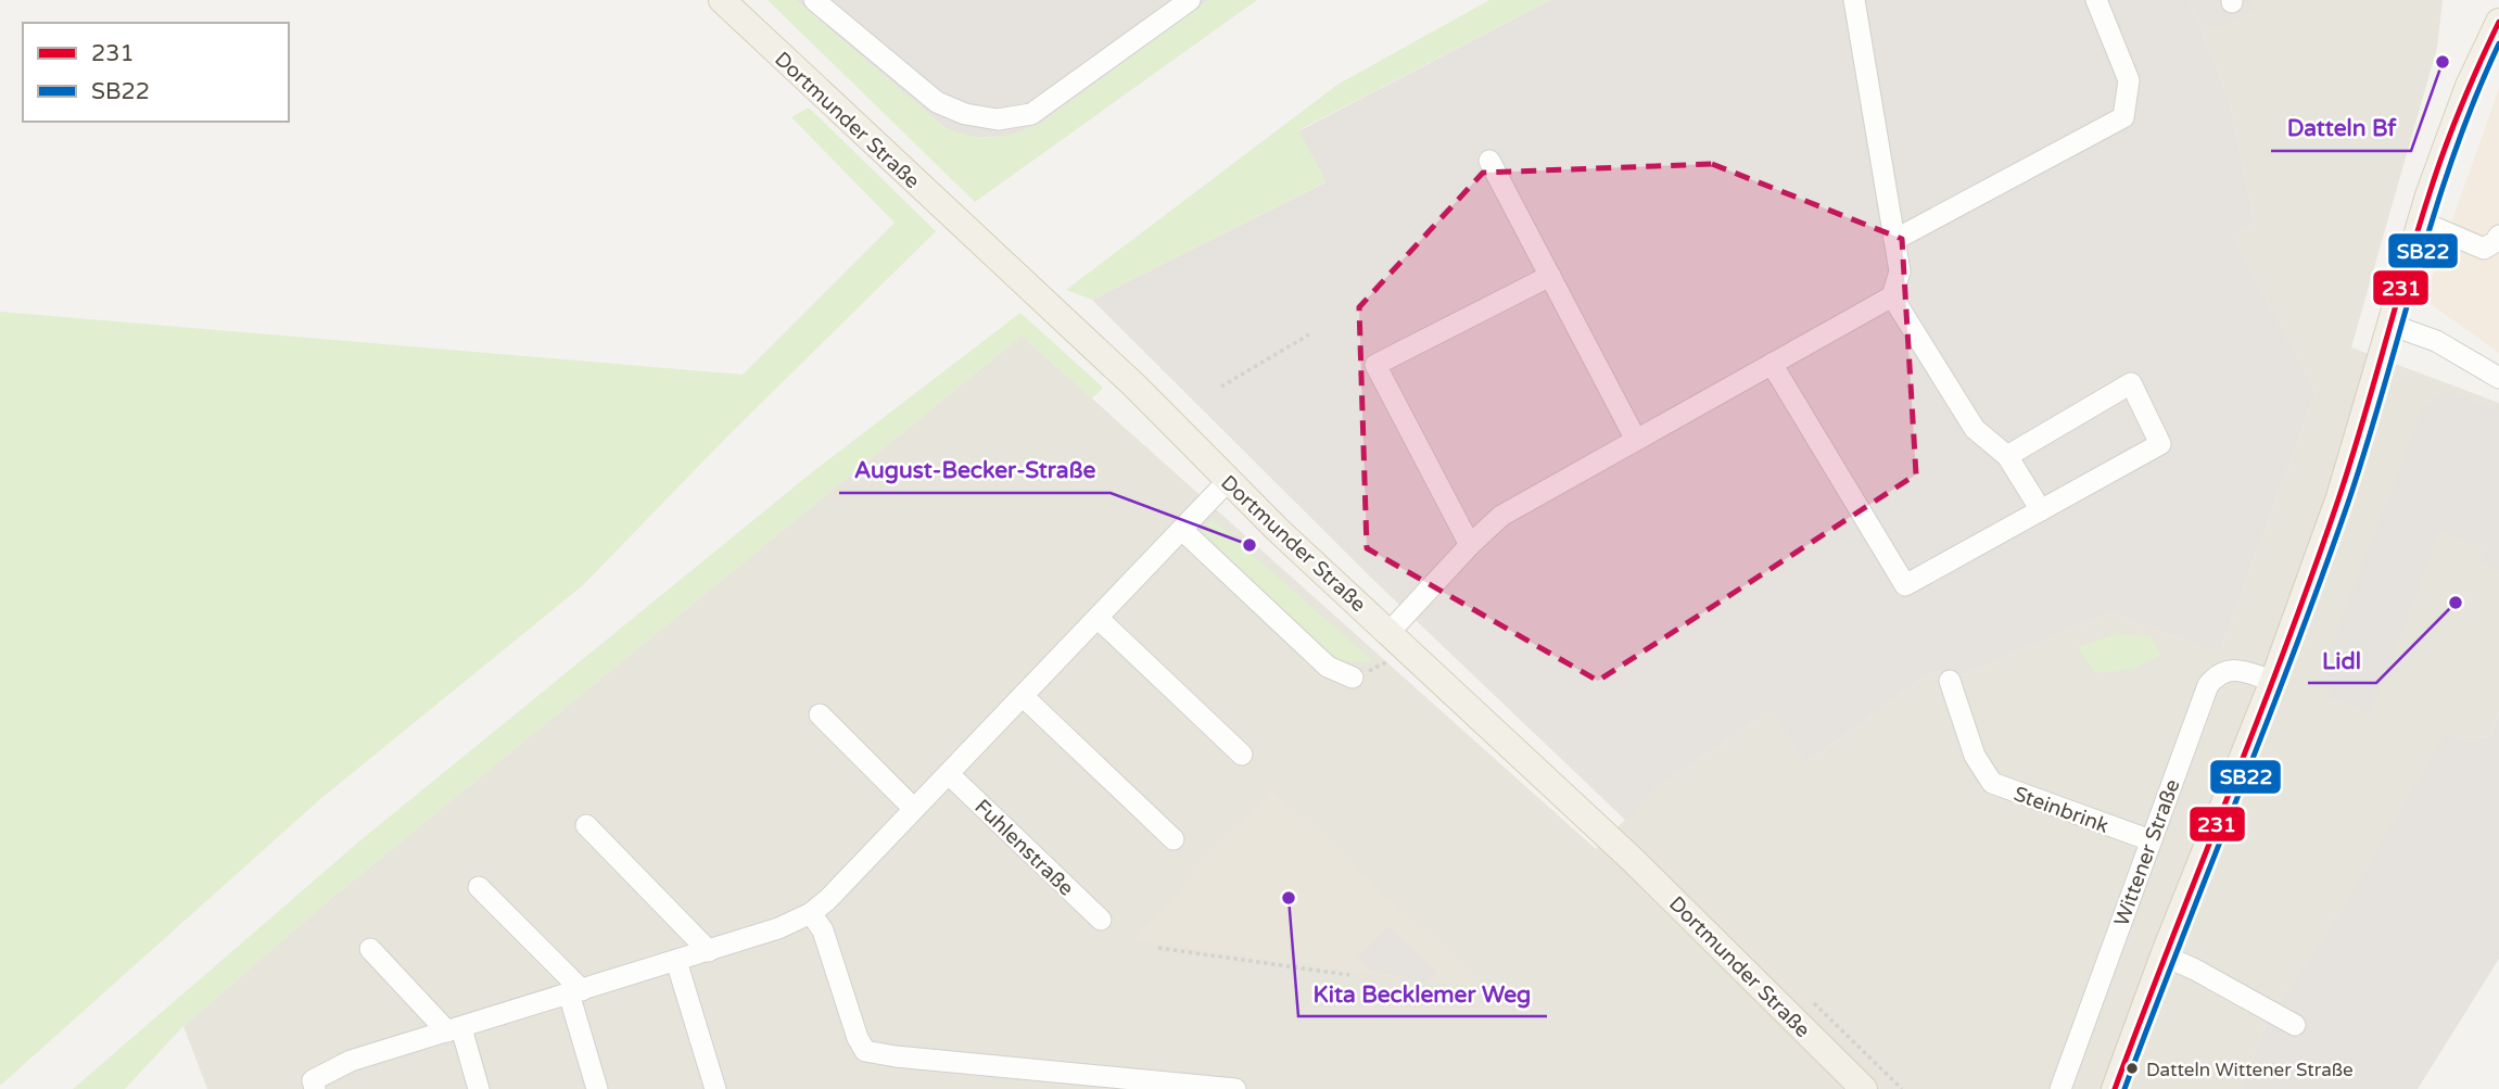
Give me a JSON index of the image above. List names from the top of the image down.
{
  "streets": {
    "main road": ["Dortmunder Straße"],
    "street": ["Steinbrink", "Fuhlenstraße", "Wittener Straße"]
  },
  "crossings": [
    ["Steinbrink", "Wittener Straße"]
  ],
  "places": [
    "Datteln Bf",
    "August-Becker-Straße",
    "Lidl",
    "Kita Becklemer Weg",
    "Datteln Wittener Straße"
  ],
  "lines": ["transit line 231", "transit line SB22"],
  "legend": ["231", "SB22"]
}
